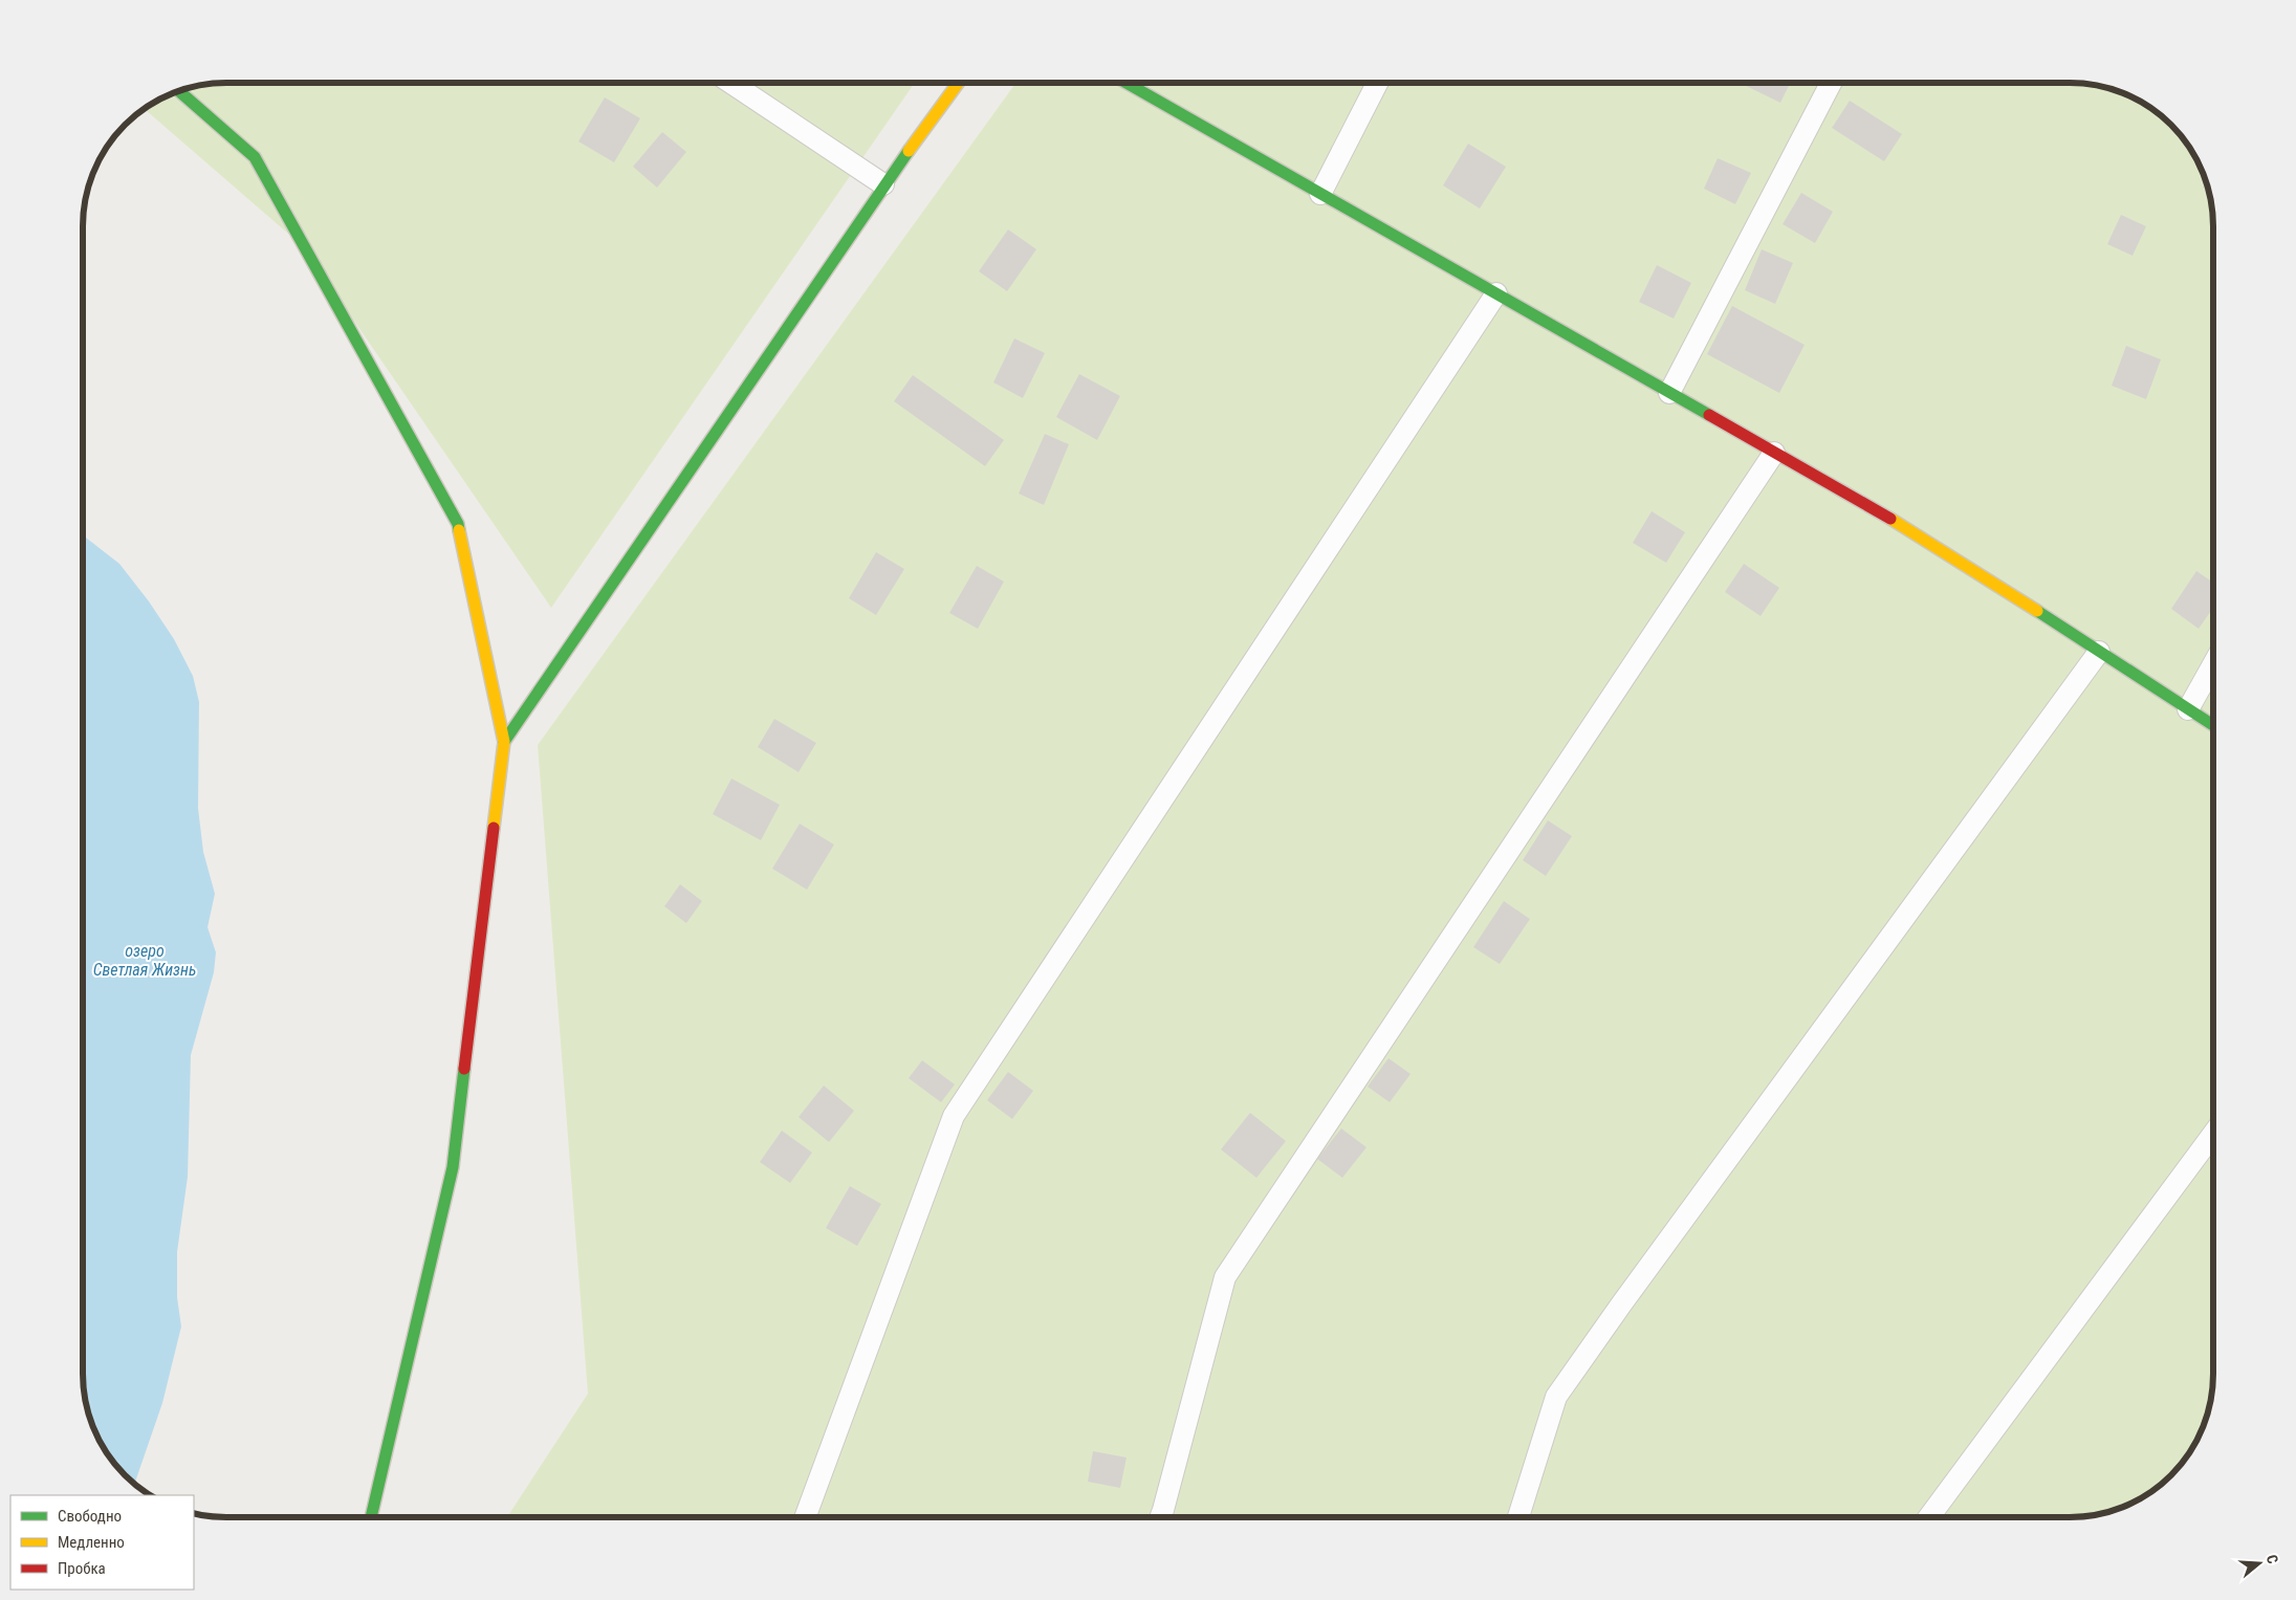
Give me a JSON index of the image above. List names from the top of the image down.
{
  "water": ["озеро Светлая Жизнь"],
  "legend": ["Свободно", "Медленно", "Пробка"],
  "north": "right"
}
